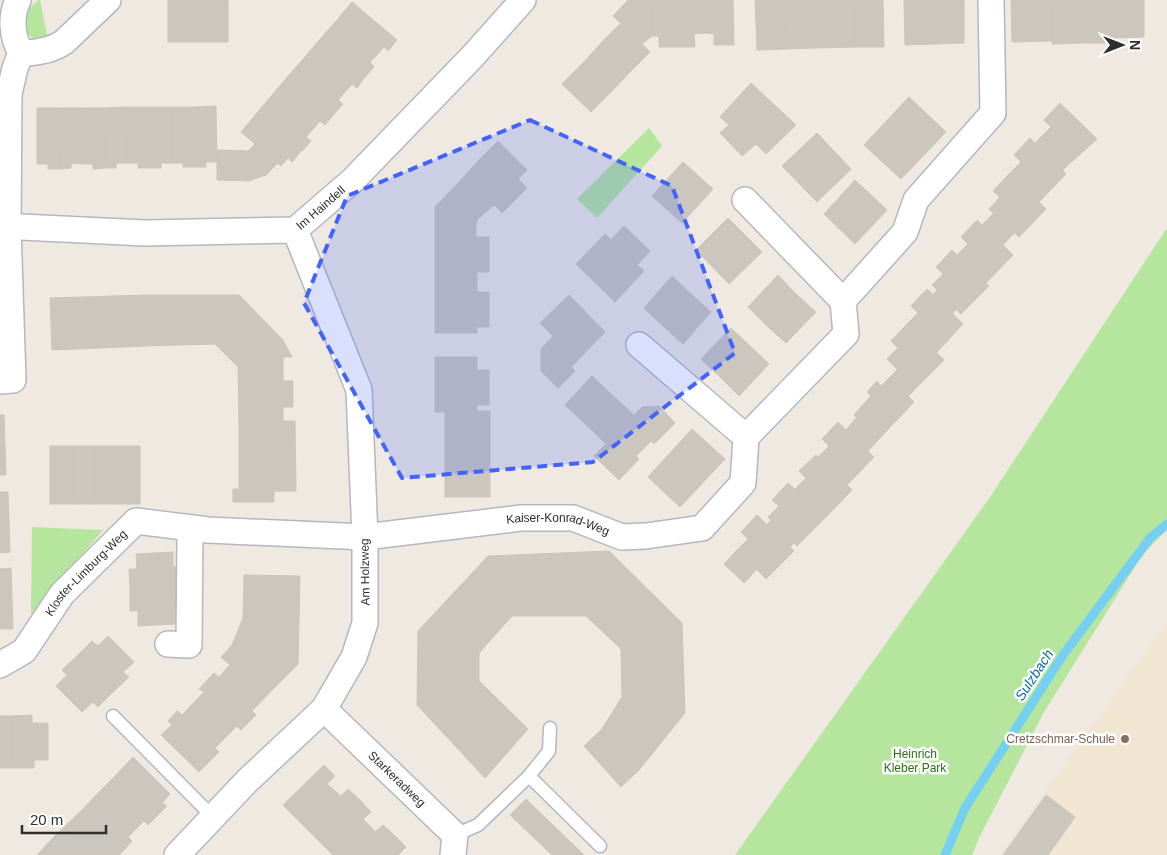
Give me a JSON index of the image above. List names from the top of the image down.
{
  "streets": {
    "street": [
      "Im Haindell",
      "Kaiser-Konrad-Weg",
      "Am Holzweg",
      "Kloster-Limburg-Weg",
      "Starkeradweg"
    ]
  },
  "crossings": [
    ["Im Haindell", "Am Holzweg"],
    ["Kaiser-Konrad-Weg", "Am Holzweg"],
    ["Kaiser-Konrad-Weg", "Kloster-Limburg-Weg"],
    ["Am Holzweg", "Kloster-Limburg-Weg"],
    ["Am Holzweg", "Starkeradweg"]
  ],
  "water": ["Sulzbach"],
  "parks": ["Heinrich Kleber Park"],
  "places": ["Cretzschmar-Schule"],
  "scale_bar": "20 m",
  "north": "right"
}
